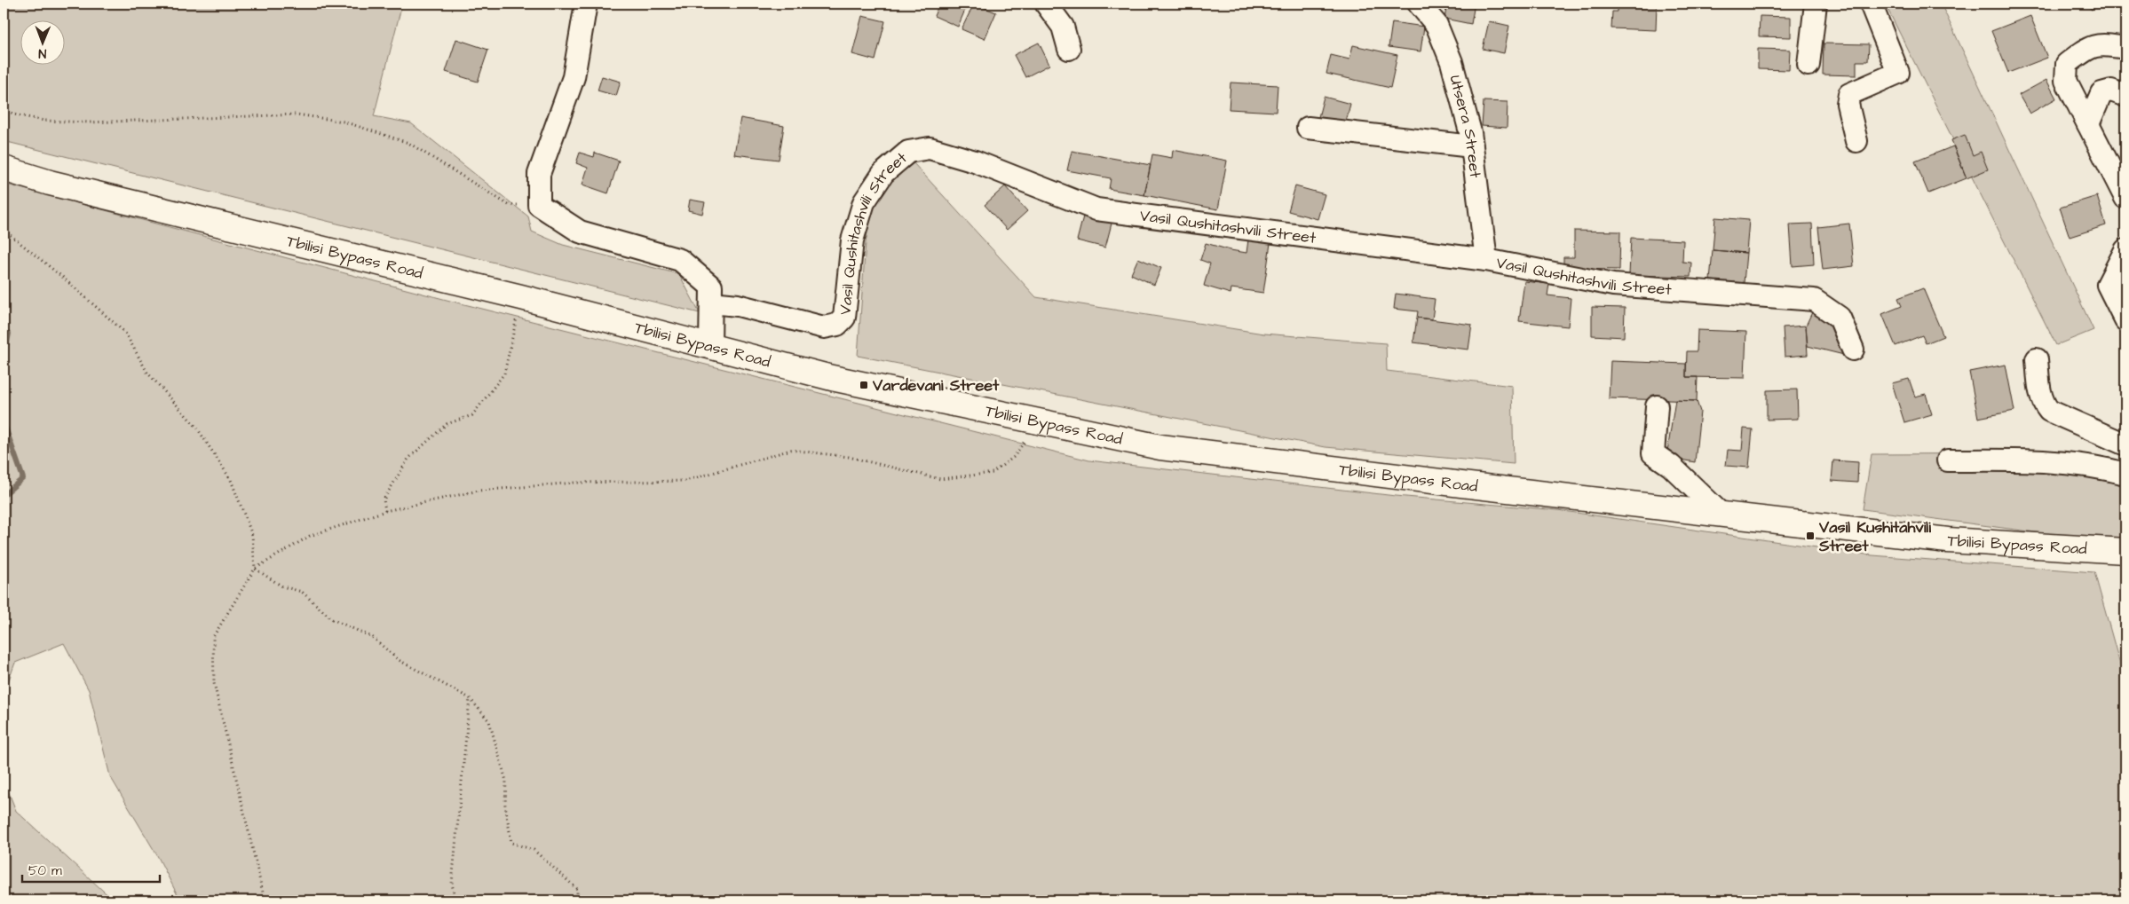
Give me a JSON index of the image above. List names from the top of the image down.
{
  "streets": {
    "highway": ["Tbilisi Bypass Road"],
    "street": ["Utsera Street", "Vasil Qushitashvili Street"]
  },
  "crossings": [
    ["Utsera Street", "Vasil Qushitashvili Street"]
  ],
  "places": {
    "transit": ["Vardevani Street", "Vasil Kushitahvili Street"]
  },
  "scale_bar": "50 m",
  "north": "bottom"
}
